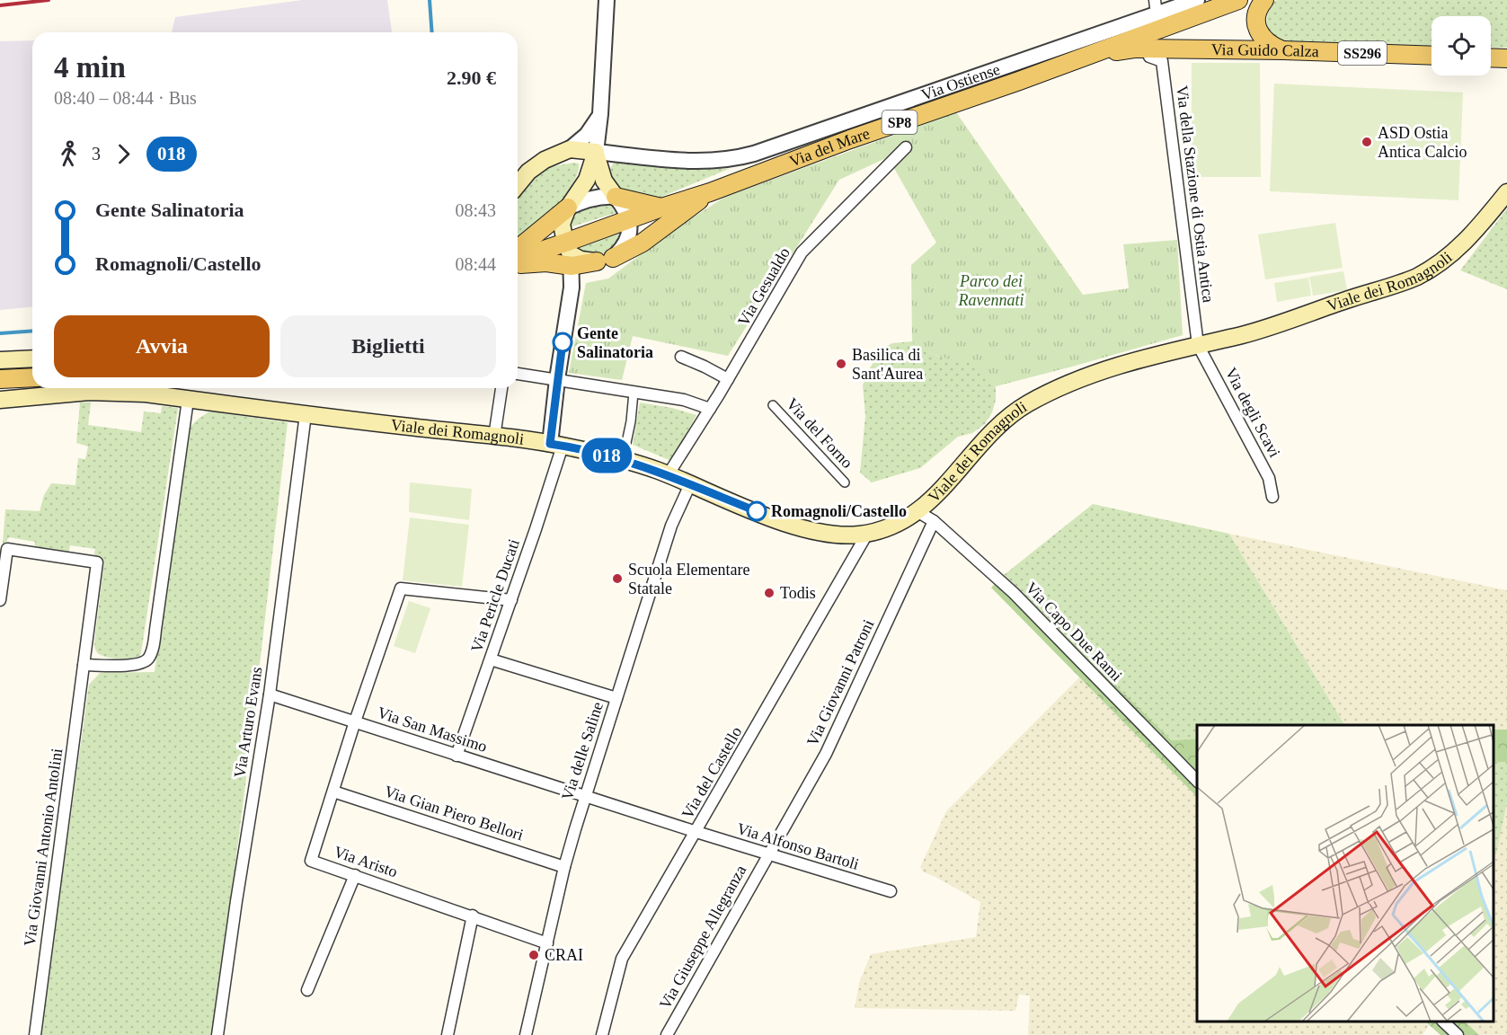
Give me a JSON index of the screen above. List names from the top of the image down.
{
  "streets": {
    "main road": [
      "Via Guido Calza",
      "SS296",
      "Via Ostiense",
      "SP8",
      "Via del Mare",
      "Viale dei Romagnoli"
    ],
    "street": [
      "Via della Stazione di Ostia Antica",
      "Via Gesualdo",
      "Via degli Scavi",
      "Via del Forno",
      "Via Pericle Ducati",
      "Via Capo Due Rami",
      "Via Giovanni Patroni",
      "Via Arturo Evans",
      "Via San Massimo",
      "Via delle Saline",
      "Via del Castello",
      "Via Gian Piero Bellori",
      "Via Alfonso Bartoli",
      "Via Giovanni Antonio Antolini",
      "Via Aristo",
      "Via Giuseppe Allegranza"
    ]
  },
  "crossings": [
    ["Via Guido Calza", "Via del Mare"],
    ["Via Guido Calza", "Via della Stazione di Ostia Antica"],
    ["Via della Stazione di Ostia Antica", "Viale dei Romagnoli"],
    ["Via della Stazione di Ostia Antica", "Via degli Scavi"],
    ["Viale dei Romagnoli", "Via Gesualdo"],
    ["Viale dei Romagnoli", "Via degli Scavi"],
    ["Viale dei Romagnoli", "Via Pericle Ducati"],
    ["Viale dei Romagnoli", "Via Capo Due Rami"],
    ["Viale dei Romagnoli", "Via Arturo Evans"],
    ["Viale dei Romagnoli", "Via delle Saline"],
    ["Viale dei Romagnoli", "Via del Castello"],
    ["Via Pericle Ducati", "Via San Massimo"],
    ["Via Pericle Ducati", "Via Aristo"],
    ["Via Capo Due Rami", "Via Giovanni Patroni"],
    ["Via Giovanni Patroni", "Via Alfonso Bartoli"],
    ["Via Giovanni Patroni", "Via Giuseppe Allegranza"],
    ["Via Arturo Evans", "Via San Massimo"],
    ["Via San Massimo", "Via delle Saline"],
    ["Via San Massimo", "Via del Castello"],
    ["Via San Massimo", "Via Alfonso Bartoli"],
    ["Via San Massimo", "Via Aristo"],
    ["Via delle Saline", "Via Gian Piero Bellori"],
    ["Via delle Saline", "Via Aristo"],
    ["Via del Castello", "Via Alfonso Bartoli"],
    ["Via Gian Piero Bellori", "Via Aristo"],
    ["Via Alfonso Bartoli", "Via Giuseppe Allegranza"]
  ],
  "parks": ["Parco dei Ravennati"],
  "places": [
    "ASD Ostia Antica Calcio",
    "Gente Salinatoria",
    "Basilica di Sant'Aurea",
    "Romagnoli/Castello",
    "Scuola Elementare Statale",
    "Todis",
    "CRAI"
  ],
  "lines": ["bus line 018"],
  "page": {
    "on_map": "018",
    "heading": ["4 min", "08:40 – 08:44 · Bus", "2.90 €"],
    "legs": ["3", "018"],
    "list": [
      {
        "name": "Gente Salinatoria",
        "value": "08:43"
      },
      {
        "name": "Romagnoli/Castello",
        "value": "08:44"
      }
    ],
    "buttons": ["Avvia", "Biglietti"]
  }
}
